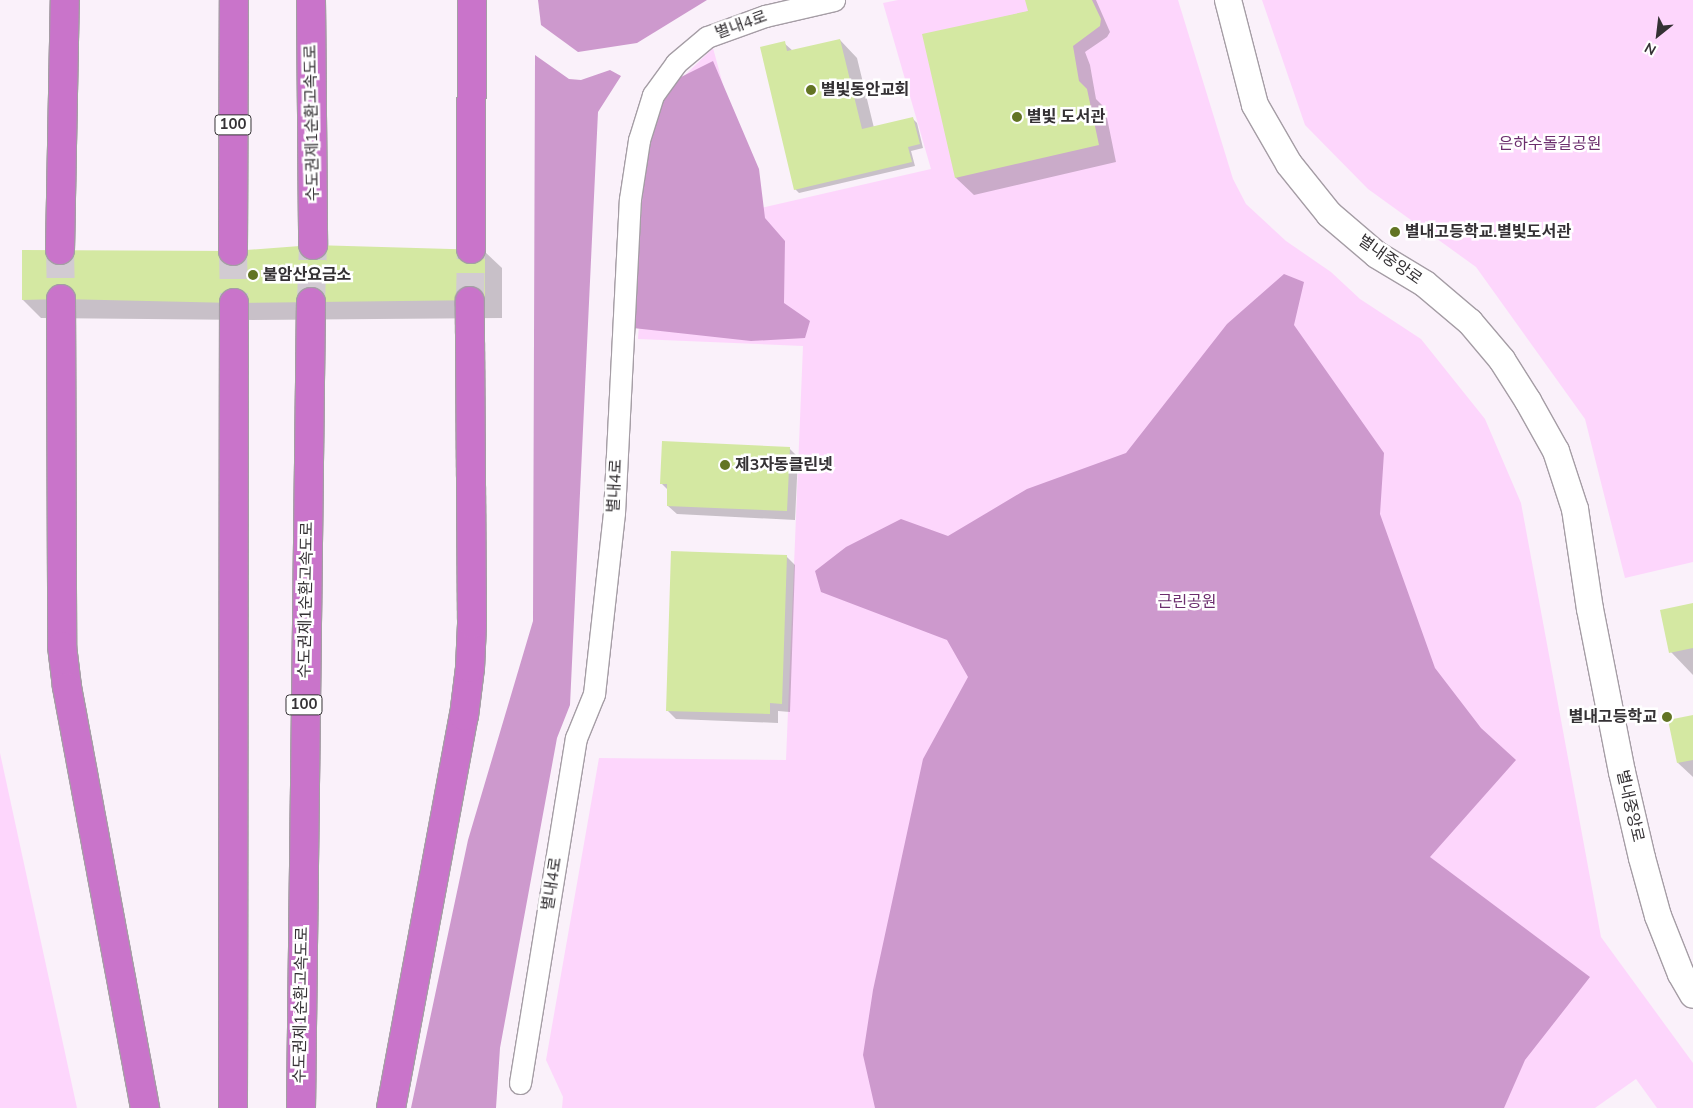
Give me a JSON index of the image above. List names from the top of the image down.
{
  "streets": {
    "highway": ["수도권제1순환고속도로", "100"],
    "street": ["별내4로", "별내중앙로"]
  },
  "parks": ["은하수돌길공원", "근린공원"],
  "places": [
    "별빛동안교회",
    "별빛 도서관",
    "별내고등학교.별빛도서관",
    "불암산요금소",
    "제3자동클린넷",
    "별내고등학교"
  ],
  "north": "bottom left"
}
